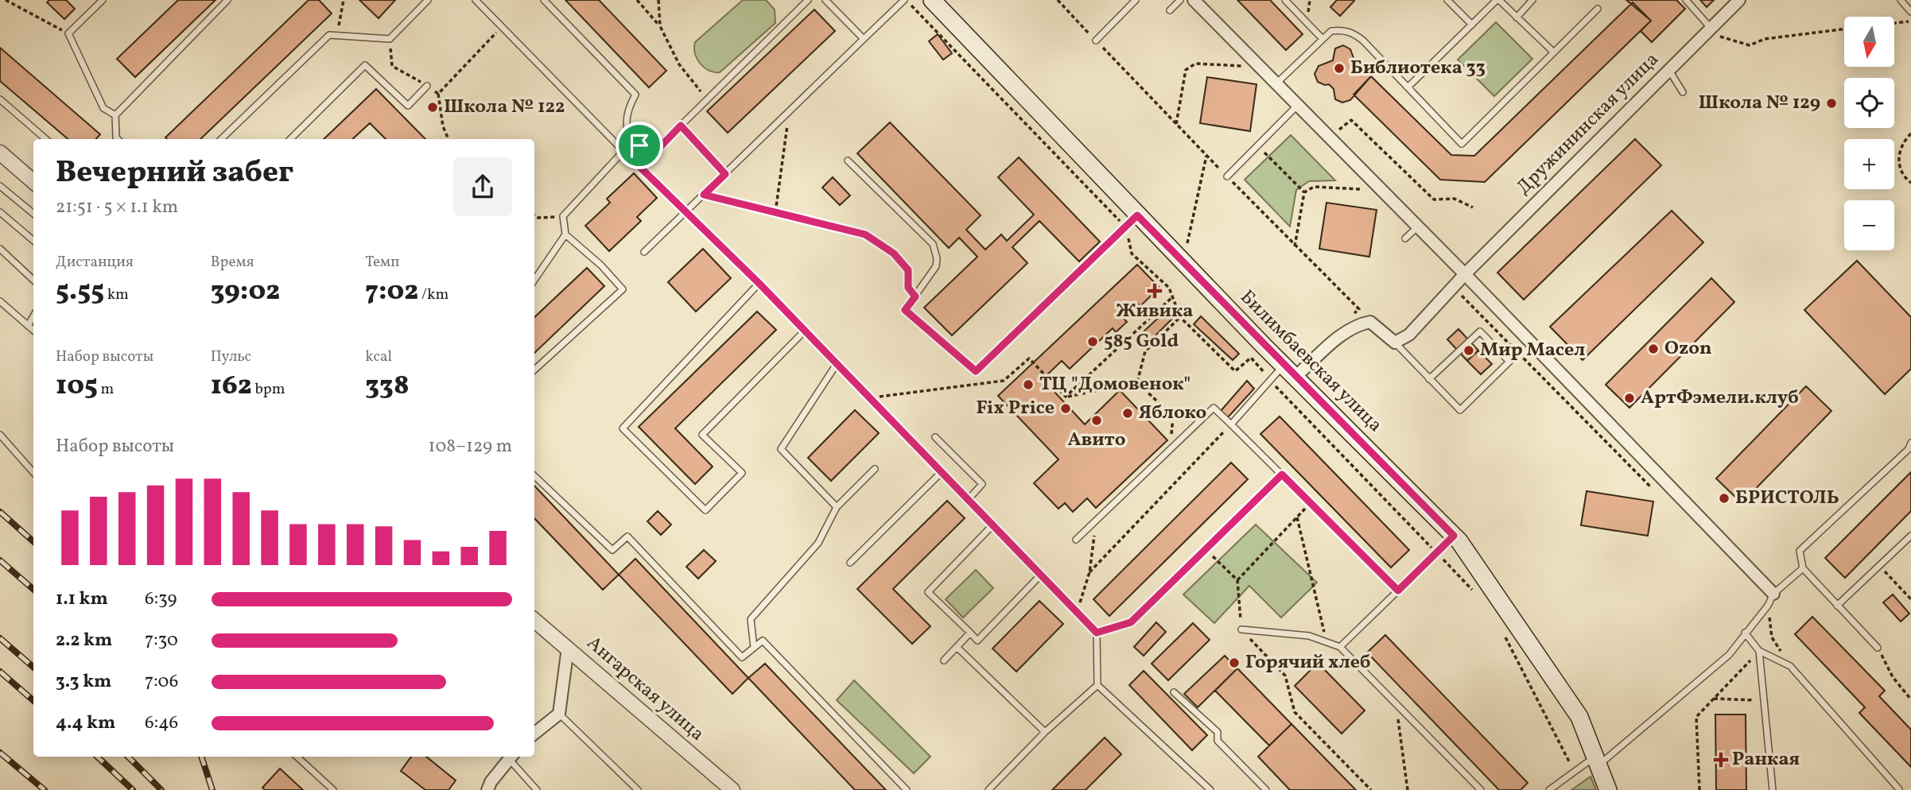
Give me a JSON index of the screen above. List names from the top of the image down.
{
  "streets": {
    "main road": ["Билимбаевская улица"],
    "street": ["Дружининская улица", "Ангарская улица"]
  },
  "places": {
    "other": [
      "Библиотека 33",
      "Школа № 129",
      "Школа № 122",
      "585 Gold",
      "Ozon",
      "Мир Масел",
      "ТЦ \"Домовенок\"",
      "АртФэмели.клуб",
      "Fix Price",
      "Яблоко",
      "Авито",
      "БРИСТОЛЬ",
      "Горячий хлеб"
    ],
    "health": ["Живика", "Ранкая"]
  },
  "north": "bottom",
  "page": {
    "map_buttons": ["+", "−"],
    "heading": ["Вечерний забег", "21:51 · 5 × 1.1 km"],
    "stats": [
      ["Дистанция", "5.55 km"],
      ["Время", "39:02"],
      ["Темп", "7:02 /km"],
      ["Набор высоты", "105 m"],
      ["Пульс", "162 bpm"],
      ["kcal", "338"]
    ],
    "chart": ["Набор высоты", "108–129 m"],
    "list": [
      {
        "name": "1.1 km",
        "note": "6:39"
      },
      {
        "name": "2.2 km",
        "note": "7:30"
      },
      {
        "name": "3.3 km",
        "note": "7:06"
      },
      {
        "name": "4.4 km",
        "note": "6:46"
      }
    ]
  }
}
